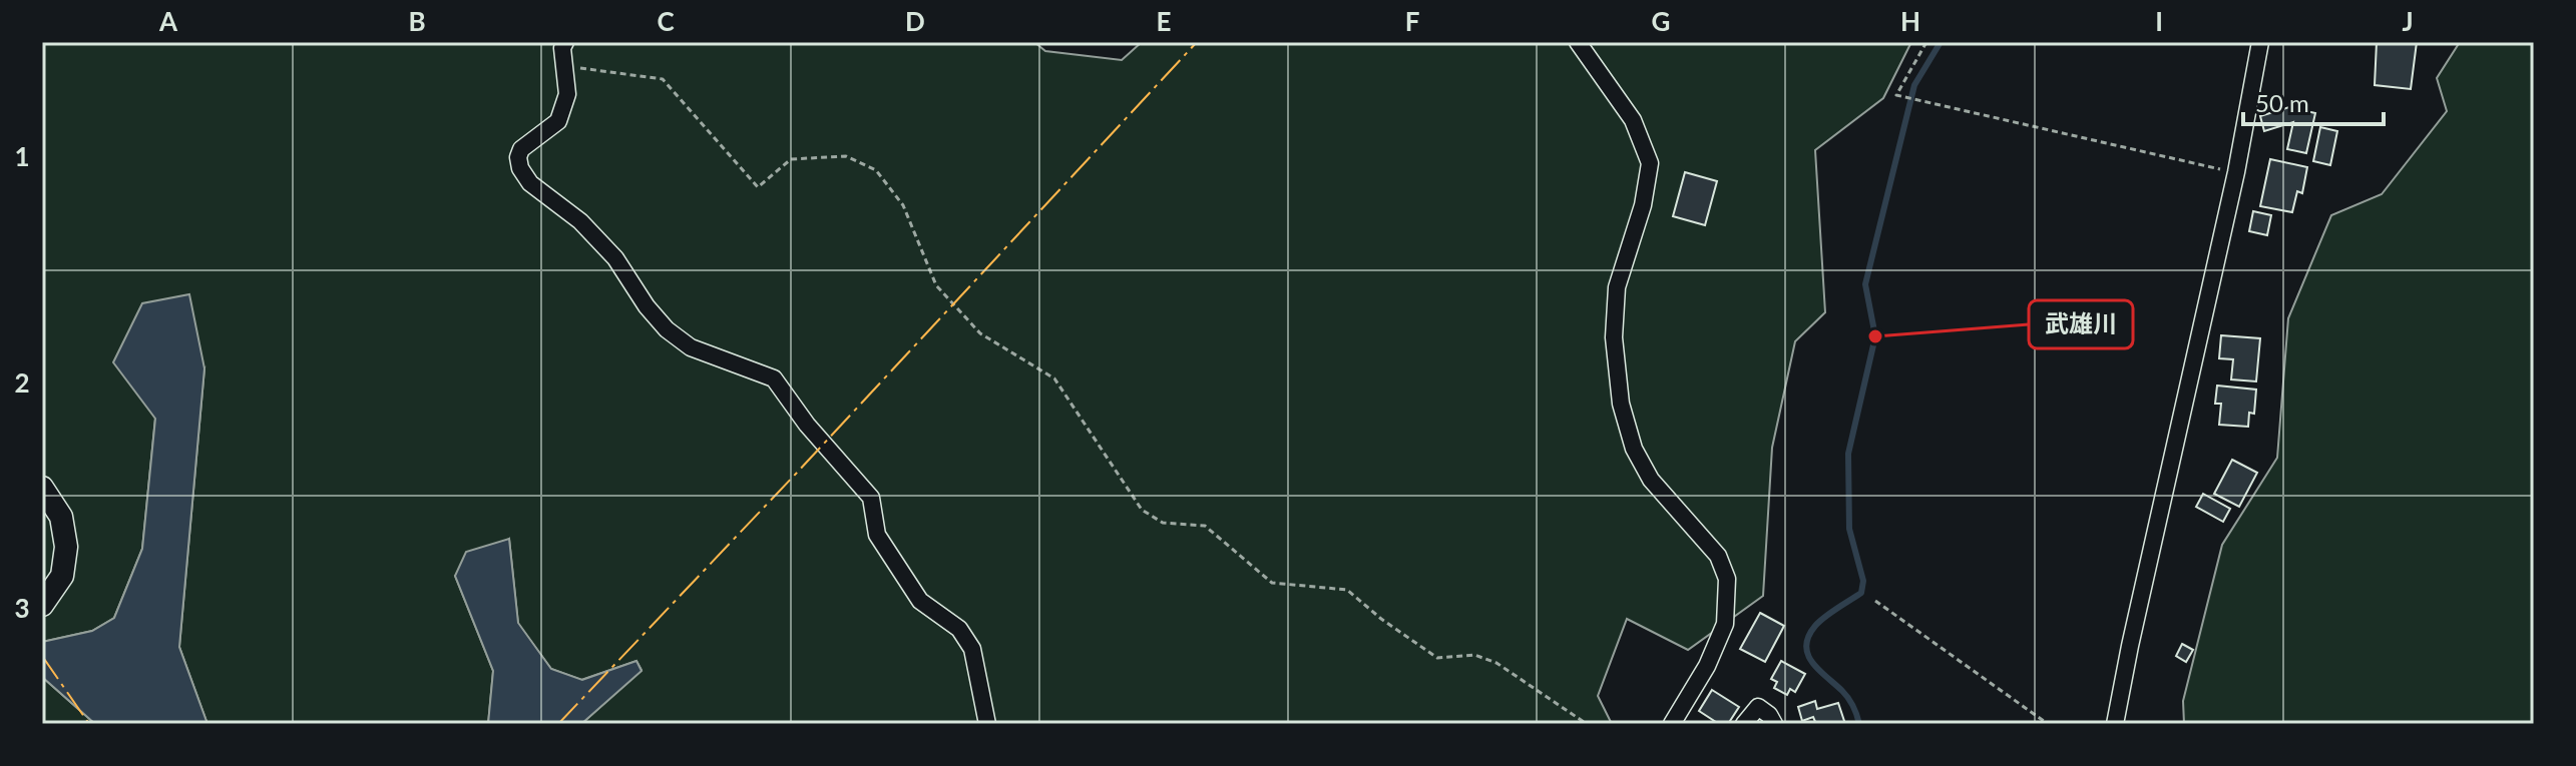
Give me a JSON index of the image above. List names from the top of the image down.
{
  "places": ["武雄川"],
  "scale_bar": "50 m",
  "grid": {
    "columns": [
      "A",
      "B",
      "C",
      "D",
      "E",
      "F",
      "G",
      "H",
      "I",
      "J"
    ],
    "rows": ["1", "2", "3"]
  }
}
